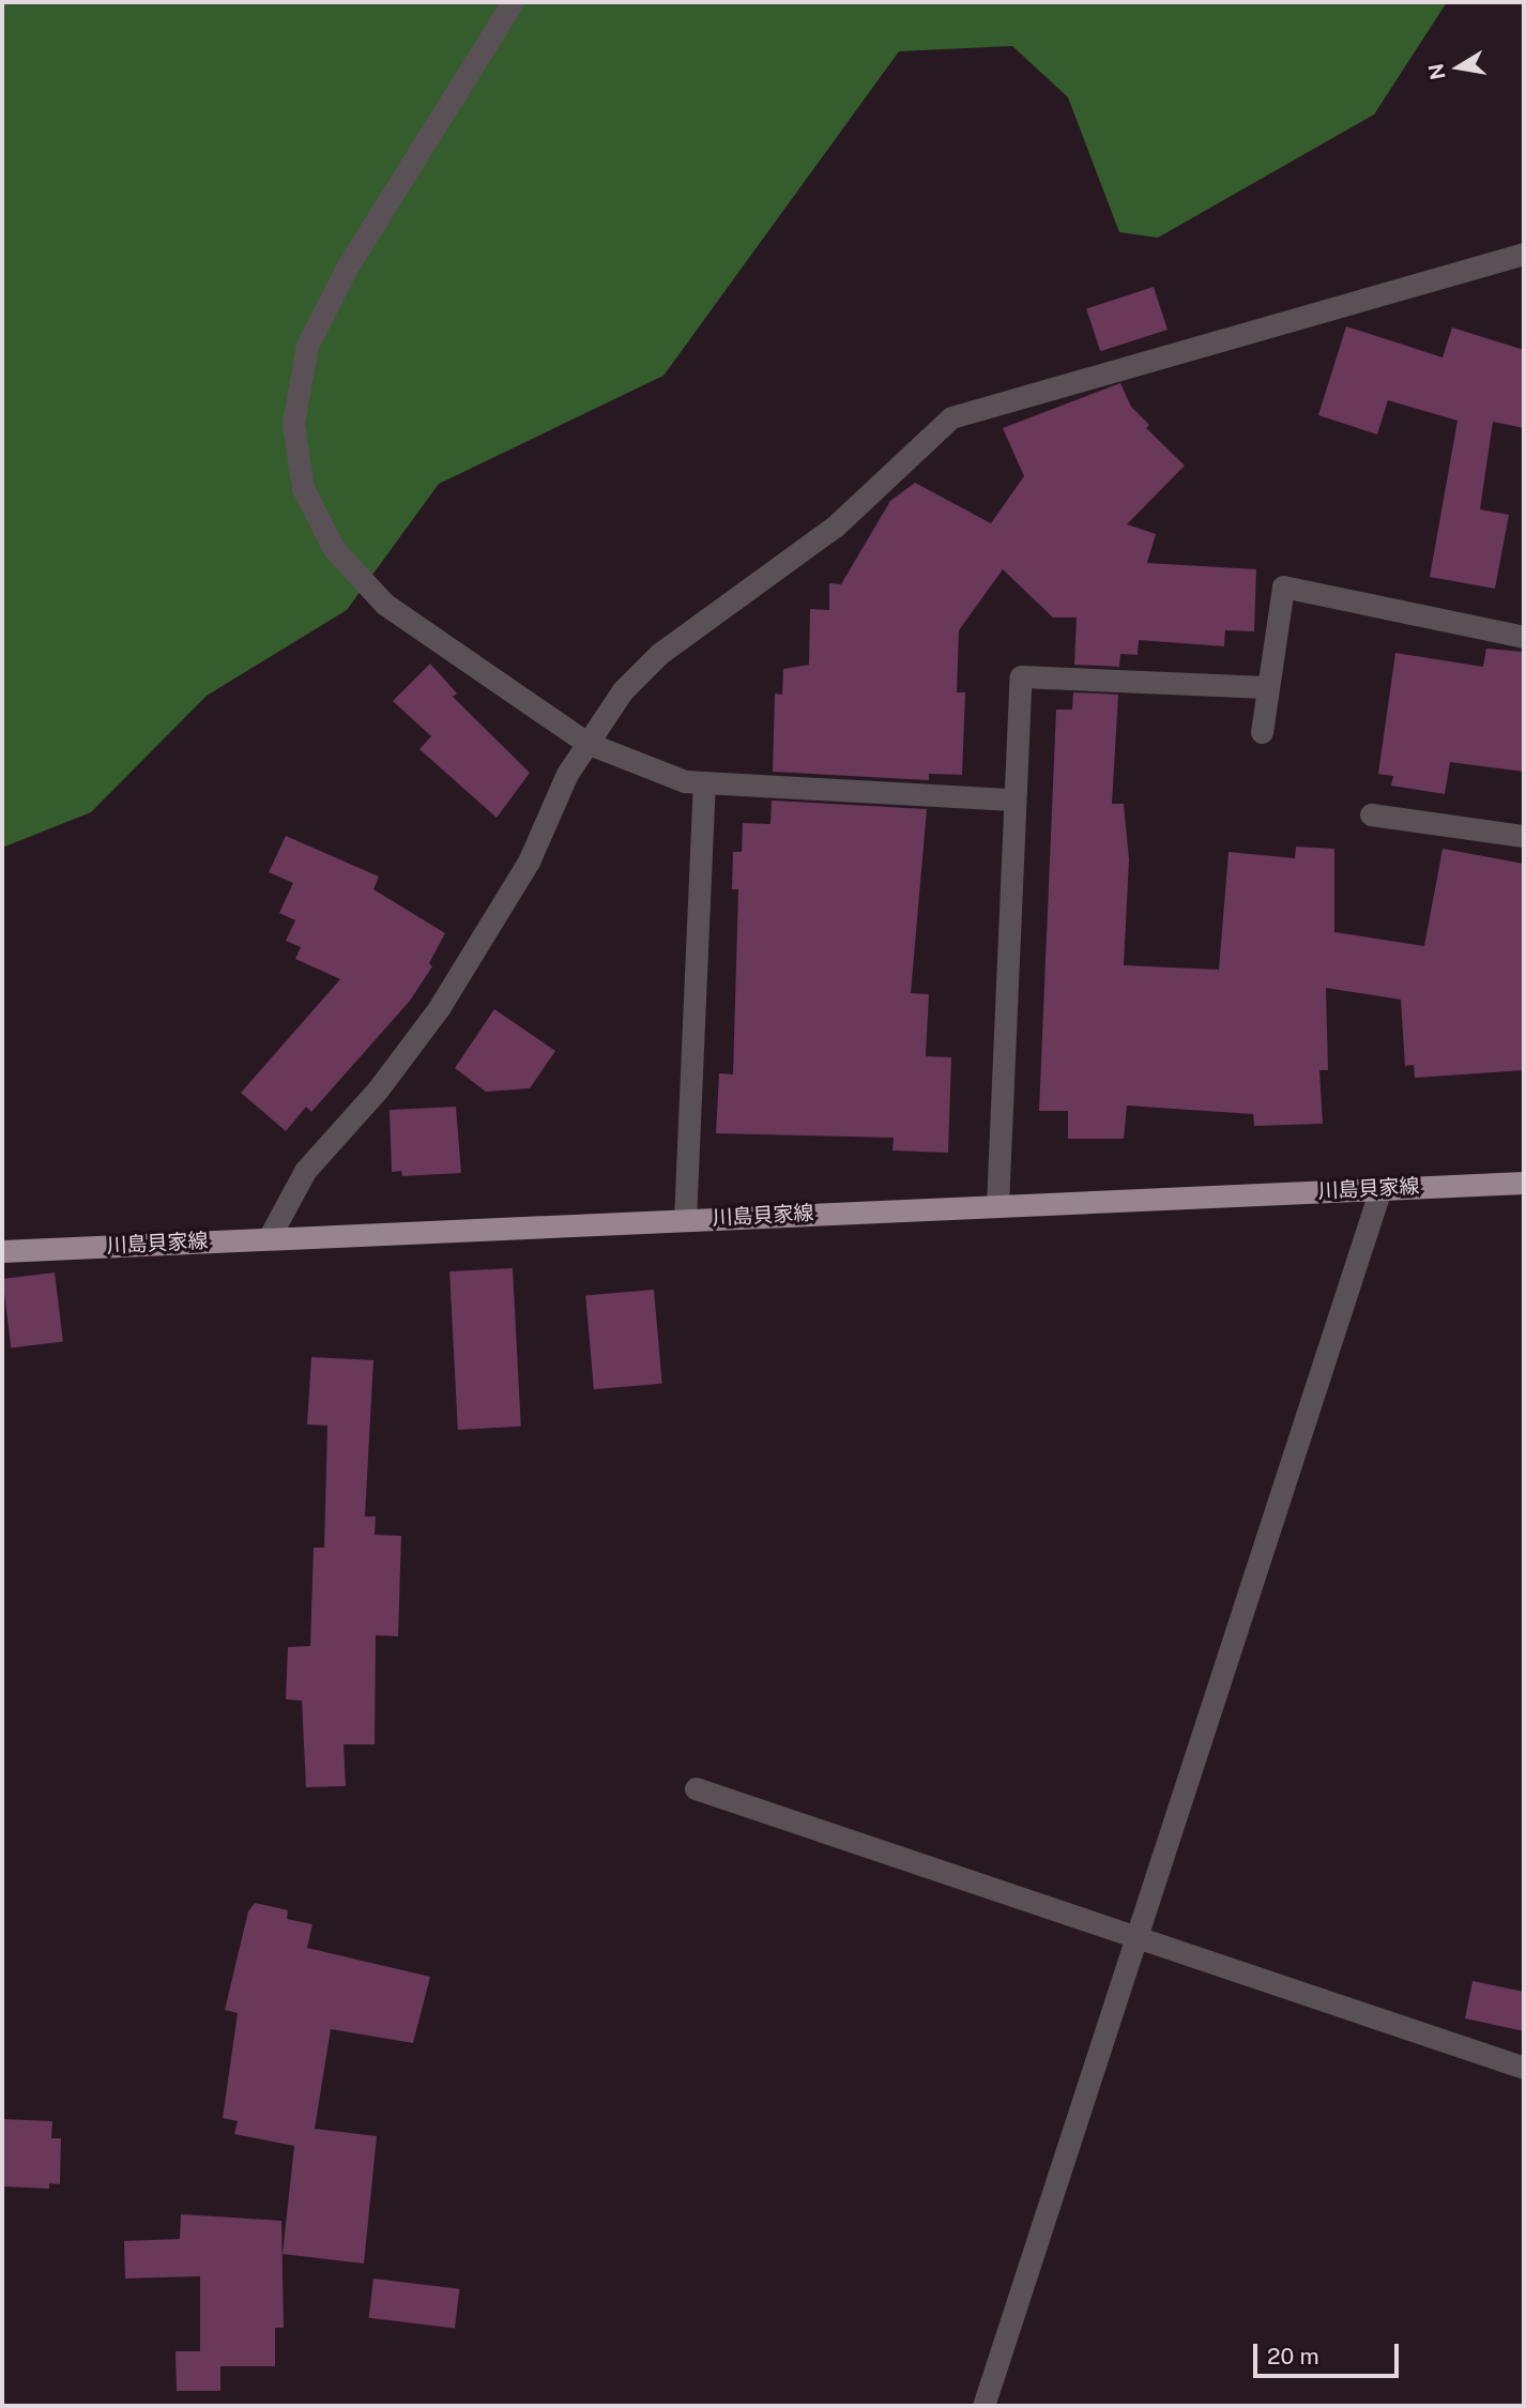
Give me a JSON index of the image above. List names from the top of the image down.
{
  "streets": {
    "main road": ["川島貝家線"]
  },
  "scale_bar": "20 m",
  "north": "left"
}
